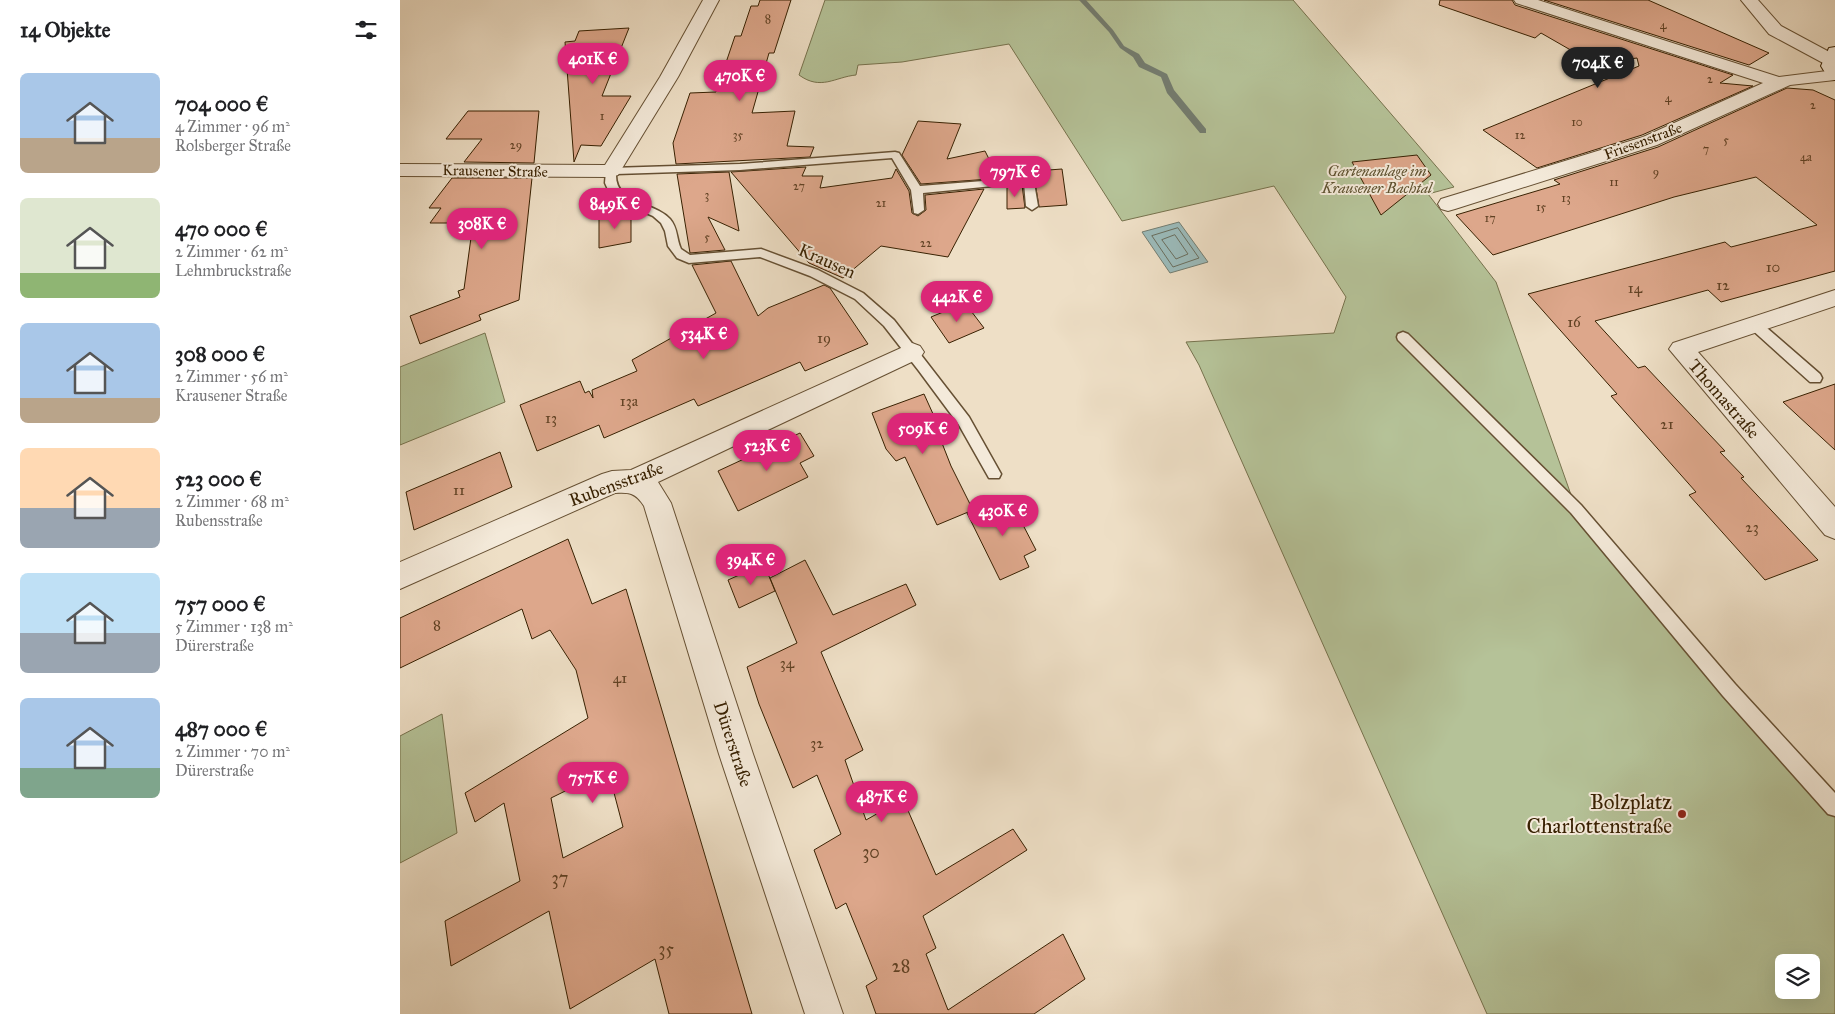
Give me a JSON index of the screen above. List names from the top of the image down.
{
  "streets": {
    "street": [
      "Friesenstraße",
      "Krausener Straße",
      "Thomastraße",
      "Rubensstraße",
      "Dürerstraße"
    ],
    "lane": ["Krausen"]
  },
  "crossings": [
    ["Krausener Straße", "Krausen"],
    ["Krausen", "Rubensstraße"],
    ["Rubensstraße", "Dürerstraße"]
  ],
  "parks": ["Gartenanlage im Krausener Bachtal"],
  "places": ["Bolzplatz Charlottenstraße"],
  "house_numbers": [
    "8",
    "4",
    "2",
    "4",
    "2",
    "1",
    "10",
    "35",
    "12",
    "5",
    "29",
    "7",
    "4a",
    "9",
    "11",
    "27",
    "3",
    "13",
    "21",
    "15",
    "17",
    "5",
    "22",
    "10",
    "12",
    "14",
    "16",
    "19",
    "13a",
    "13",
    "21",
    "11",
    "23",
    "8",
    "34",
    "41",
    "32",
    "30",
    "37",
    "35",
    "28"
  ],
  "page": {
    "heading": "14 Objekte",
    "price": [
      "401K €",
      "704K €",
      "470K €",
      "797K €",
      "849K €",
      "308K €",
      "442K €",
      "534K €",
      "509K €",
      "523K €",
      "430K €",
      "394K €",
      "757K €",
      "487K €"
    ],
    "list": [
      {
        "name": "704 000 €",
        "note": "4 Zimmer · 96 m² · Rolsberger Straße"
      },
      {
        "name": "470 000 €",
        "note": "2 Zimmer · 62 m² · Lehmbruckstraße"
      },
      {
        "name": "308 000 €",
        "note": "2 Zimmer · 56 m² · Krausener Straße"
      },
      {
        "name": "523 000 €",
        "note": "2 Zimmer · 68 m² · Rubensstraße"
      },
      {
        "name": "757 000 €",
        "note": "5 Zimmer · 138 m² · Dürerstraße"
      },
      {
        "name": "487 000 €",
        "note": "2 Zimmer · 70 m² · Dürerstraße"
      }
    ]
  }
}
